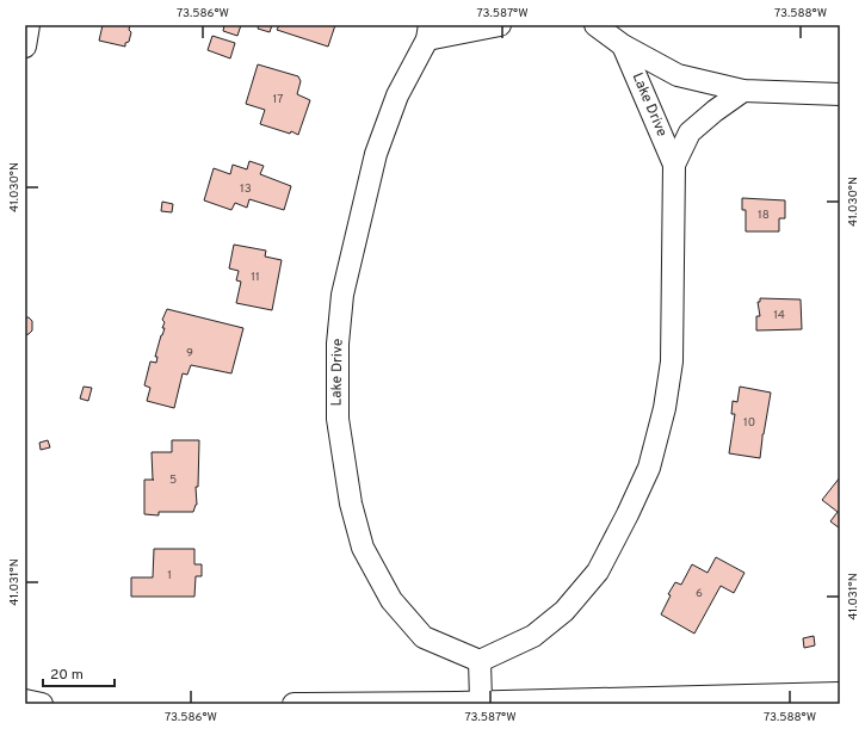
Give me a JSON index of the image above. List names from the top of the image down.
{
  "streets": {
    "street": ["Lake Drive"]
  },
  "house_numbers": [
    "17",
    "13",
    "18",
    "11",
    "14",
    "9",
    "10",
    "5",
    "1",
    "6"
  ],
  "scale_bar": "20 m",
  "coordinates": [
    "73.586°W",
    "73.587°W",
    "73.588°W",
    "41.030°N",
    "41.031°N"
  ]
}
